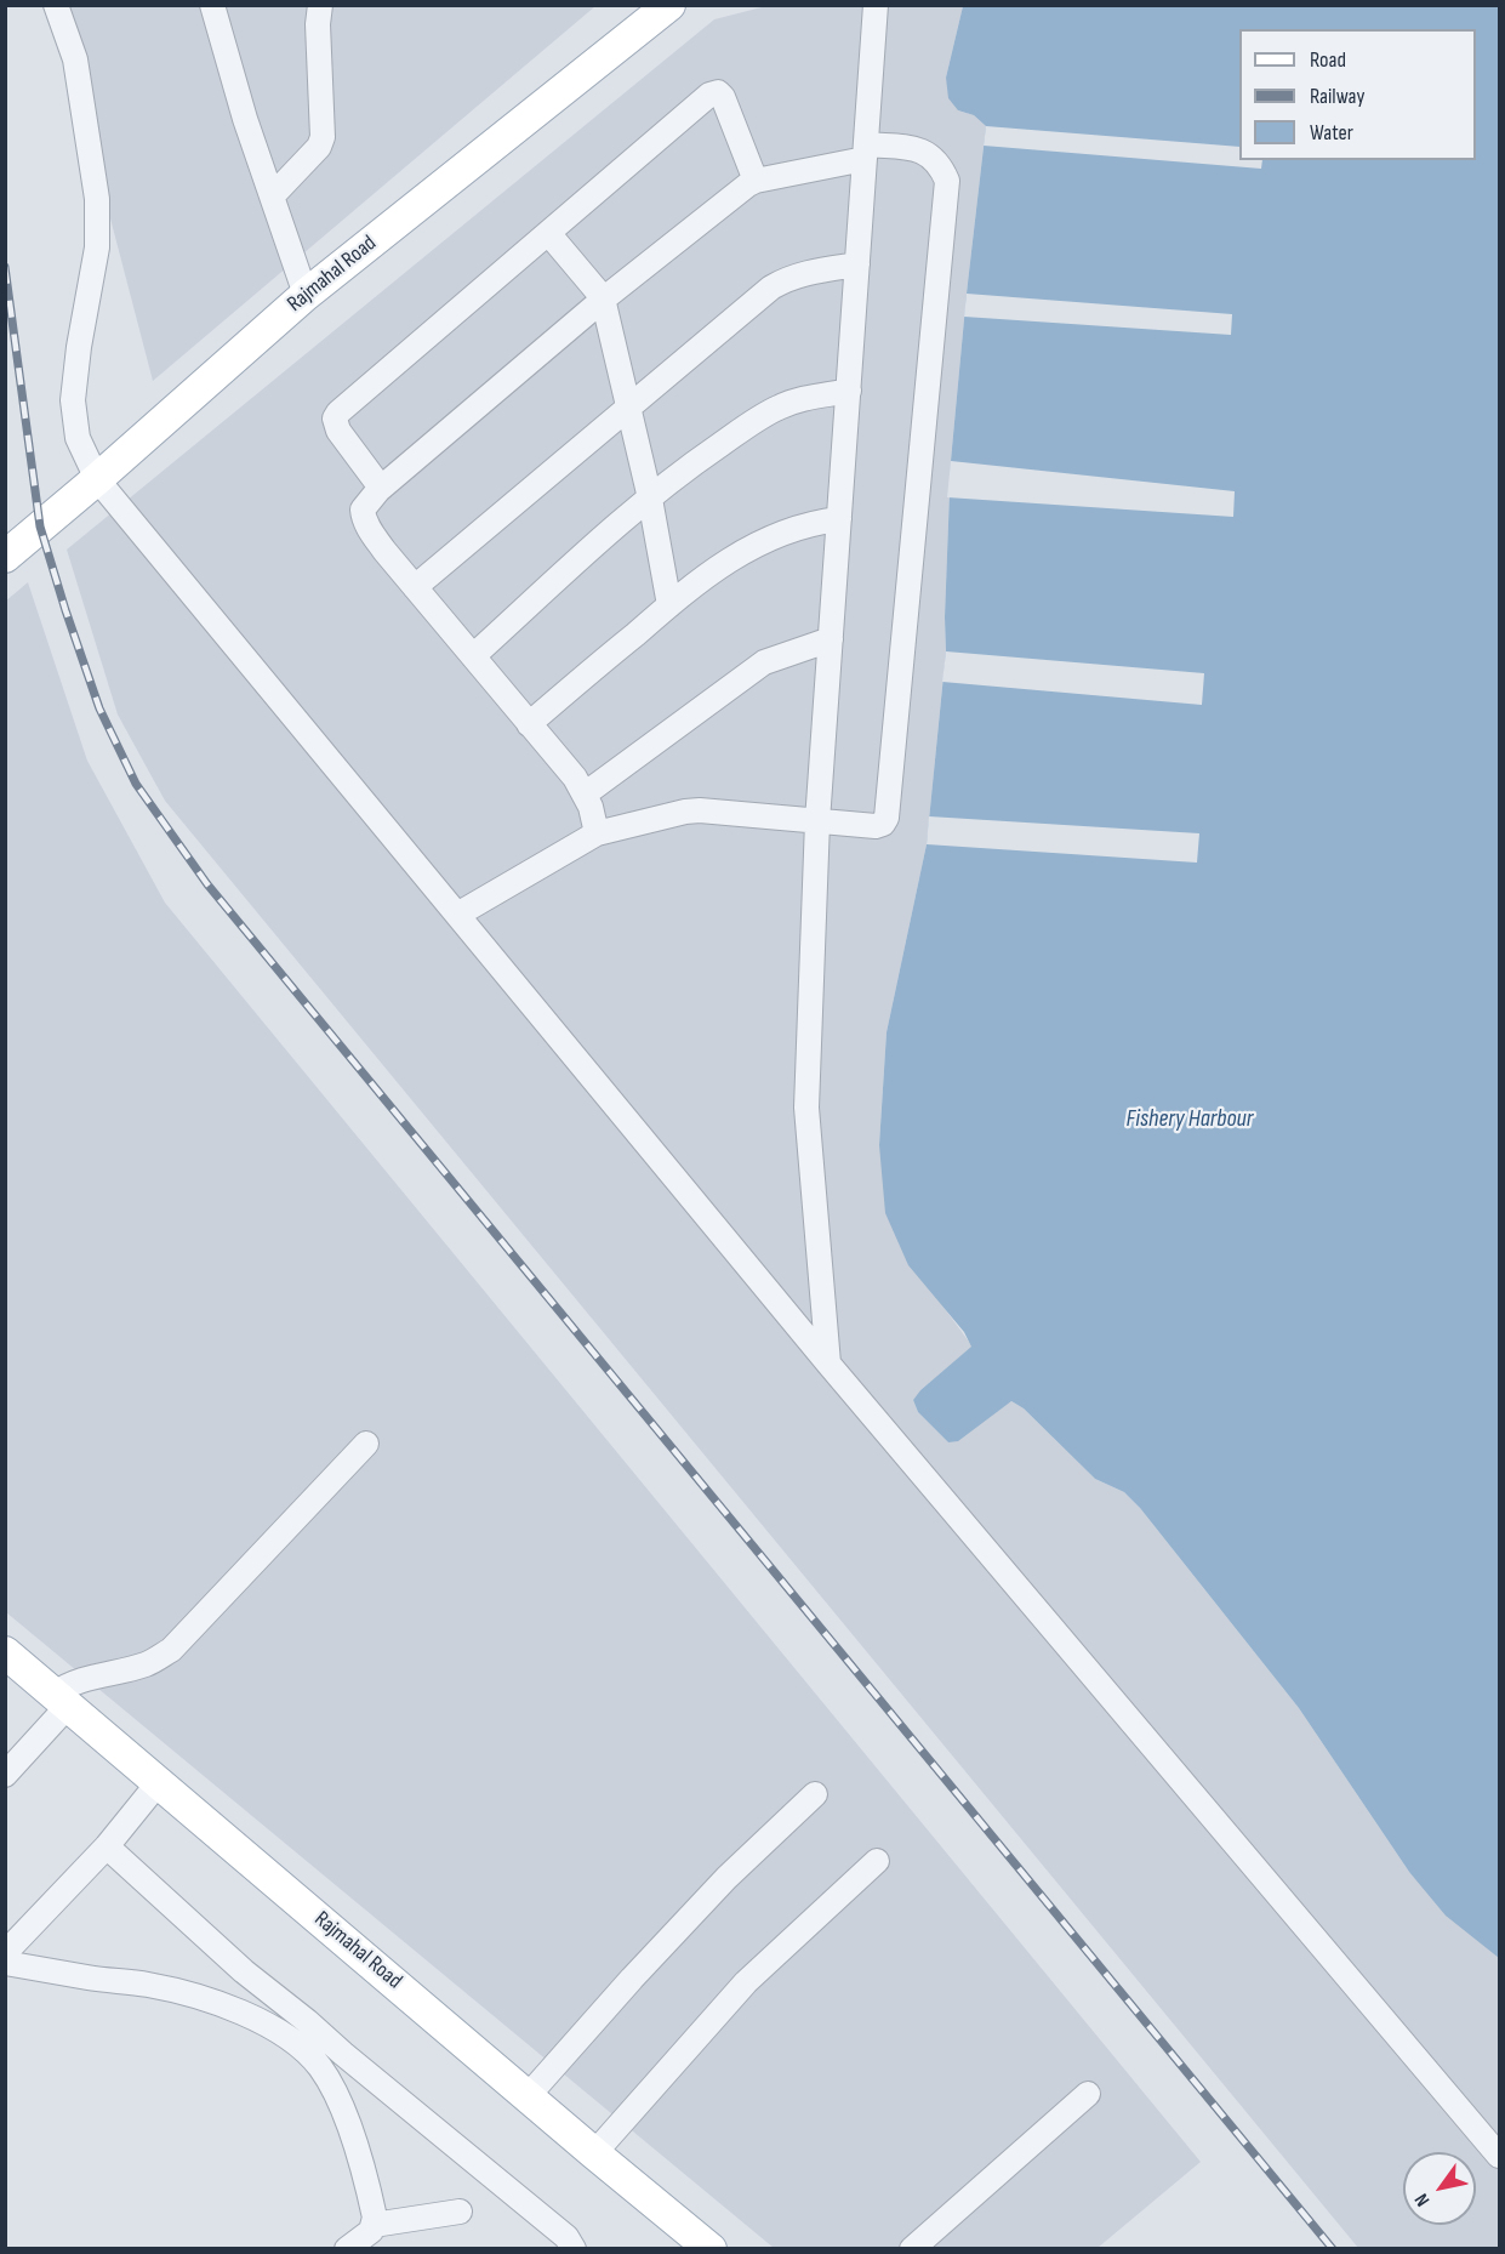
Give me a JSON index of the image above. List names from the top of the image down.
{
  "streets": {
    "main road": ["Rajmahal Road"]
  },
  "water": ["Fishery Harbour"],
  "legend": ["Road", "Railway", "Water"],
  "north": "bottom left"
}
